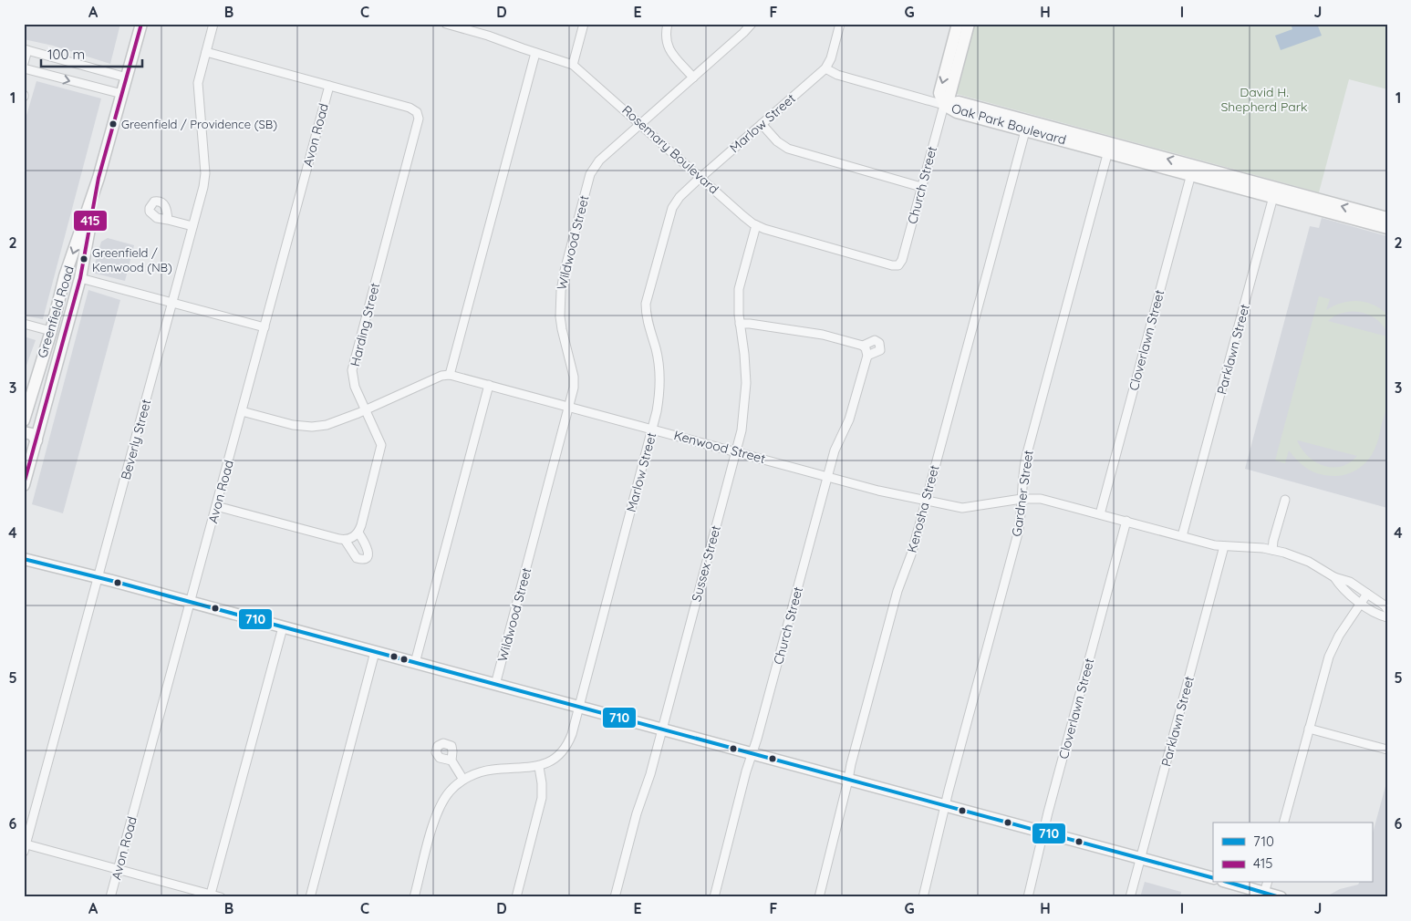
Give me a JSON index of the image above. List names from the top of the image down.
{
  "streets": {
    "main road": ["Oak Park Boulevard", "Church Street", "Greenfield Road"],
    "street": [
      "Marlow Street",
      "Avon Road",
      "Rosemary Boulevard",
      "Wildwood Street",
      "Harding Street",
      "Cloverlawn Street",
      "Parklawn Street",
      "Beverly Street",
      "Kenwood Street",
      "Gardner Street",
      "Kenosha Street",
      "Sussex Street"
    ]
  },
  "crossings": [
    ["Marlow Street", "Rosemary Boulevard"],
    ["Marlow Street", "Kenwood Street"],
    ["Oak Park Boulevard", "Church Street"],
    ["Oak Park Boulevard", "Cloverlawn Street"],
    ["Oak Park Boulevard", "Parklawn Street"],
    ["Oak Park Boulevard", "Gardner Street"],
    ["Oak Park Boulevard", "Kenosha Street"],
    ["Avon Road", "Harding Street"],
    ["Rosemary Boulevard", "Church Street"],
    ["Rosemary Boulevard", "Wildwood Street"],
    ["Rosemary Boulevard", "Sussex Street"],
    ["Church Street", "Kenwood Street"],
    ["Church Street", "Sussex Street"],
    ["Wildwood Street", "Kenwood Street"],
    ["Cloverlawn Street", "Kenwood Street"],
    ["Parklawn Street", "Kenwood Street"],
    ["Kenwood Street", "Gardner Street"],
    ["Kenwood Street", "Kenosha Street"],
    ["Kenwood Street", "Sussex Street"]
  ],
  "parks": ["David H. Shepherd Park"],
  "places": ["Greenfield / Providence (SB)", "Greenfield / Kenwood (NB)"],
  "lines": ["transit line 415", "transit line 710"],
  "legend": ["710", "415"],
  "scale_bar": "100 m",
  "grid": {
    "columns": [
      "A",
      "B",
      "C",
      "D",
      "E",
      "F",
      "G",
      "H",
      "I",
      "J"
    ],
    "rows": [
      "1",
      "2",
      "3",
      "4",
      "5",
      "6"
    ]
  }
}
